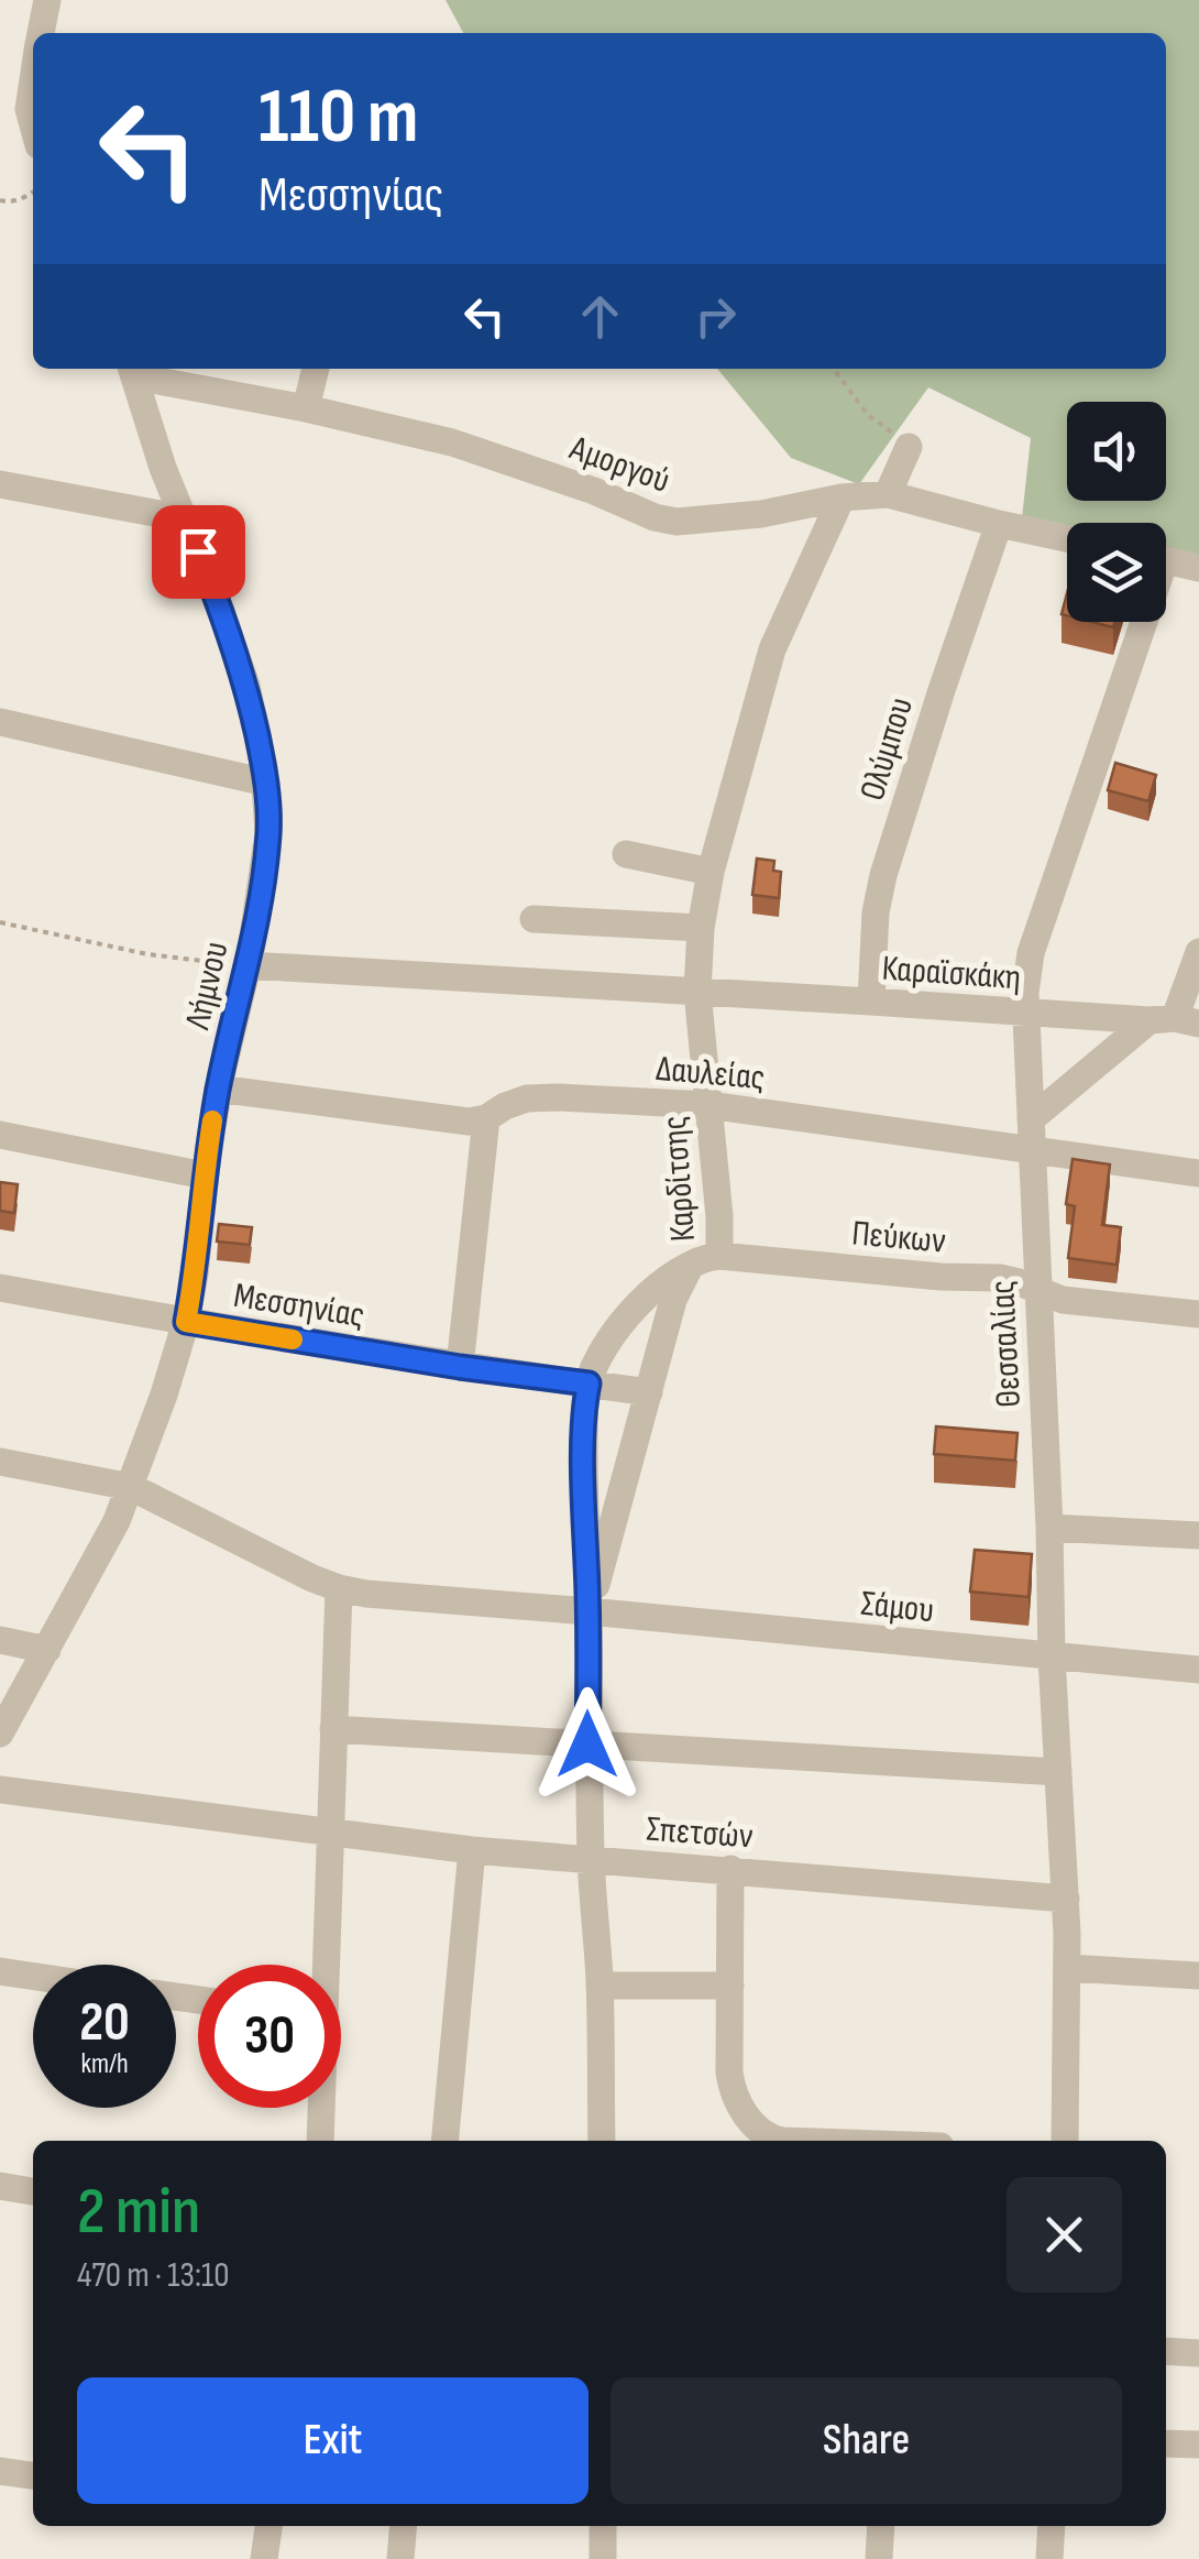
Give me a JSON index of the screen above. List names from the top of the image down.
{
  "streets": {
    "street": [
      "Αμοργού",
      "Ολύμπου",
      "Καραϊσκάκη",
      "Λήμνου",
      "Δαυλείας",
      "Καρδίτσης",
      "Πεύκων",
      "Μεσσηνίας",
      "Θεσσαλίας",
      "Σάμου",
      "Σπετσών"
    ]
  },
  "crossings": [
    ["Αμοργού", "Ολύμπου"],
    ["Αμοργού", "Λήμνου"],
    ["Αμοργού", "Καρδίτσης"],
    ["Ολύμπου", "Καραϊσκάκη"],
    ["Καραϊσκάκη", "Λήμνου"],
    ["Καραϊσκάκη", "Καρδίτσης"],
    ["Καραϊσκάκη", "Θεσσαλίας"],
    ["Λήμνου", "Δαυλείας"],
    ["Λήμνου", "Μεσσηνίας"],
    ["Λήμνου", "Σάμου"],
    ["Δαυλείας", "Καρδίτσης"],
    ["Δαυλείας", "Θεσσαλίας"],
    ["Καρδίτσης", "Πεύκων"],
    ["Καρδίτσης", "Μεσσηνίας"],
    ["Καρδίτσης", "Σάμου"],
    ["Καρδίτσης", "Σπετσών"],
    ["Πεύκων", "Θεσσαλίας"],
    ["Θεσσαλίας", "Σάμου"],
    ["Θεσσαλίας", "Σπετσών"]
  ],
  "page": {
    "turn": ["110 m", "Μεσσηνίας"],
    "speed": "20 km/h",
    "limit": "30",
    "heading": ["2 min", "470 m · 13:10"],
    "buttons": ["Exit", "Share"]
  }
}
